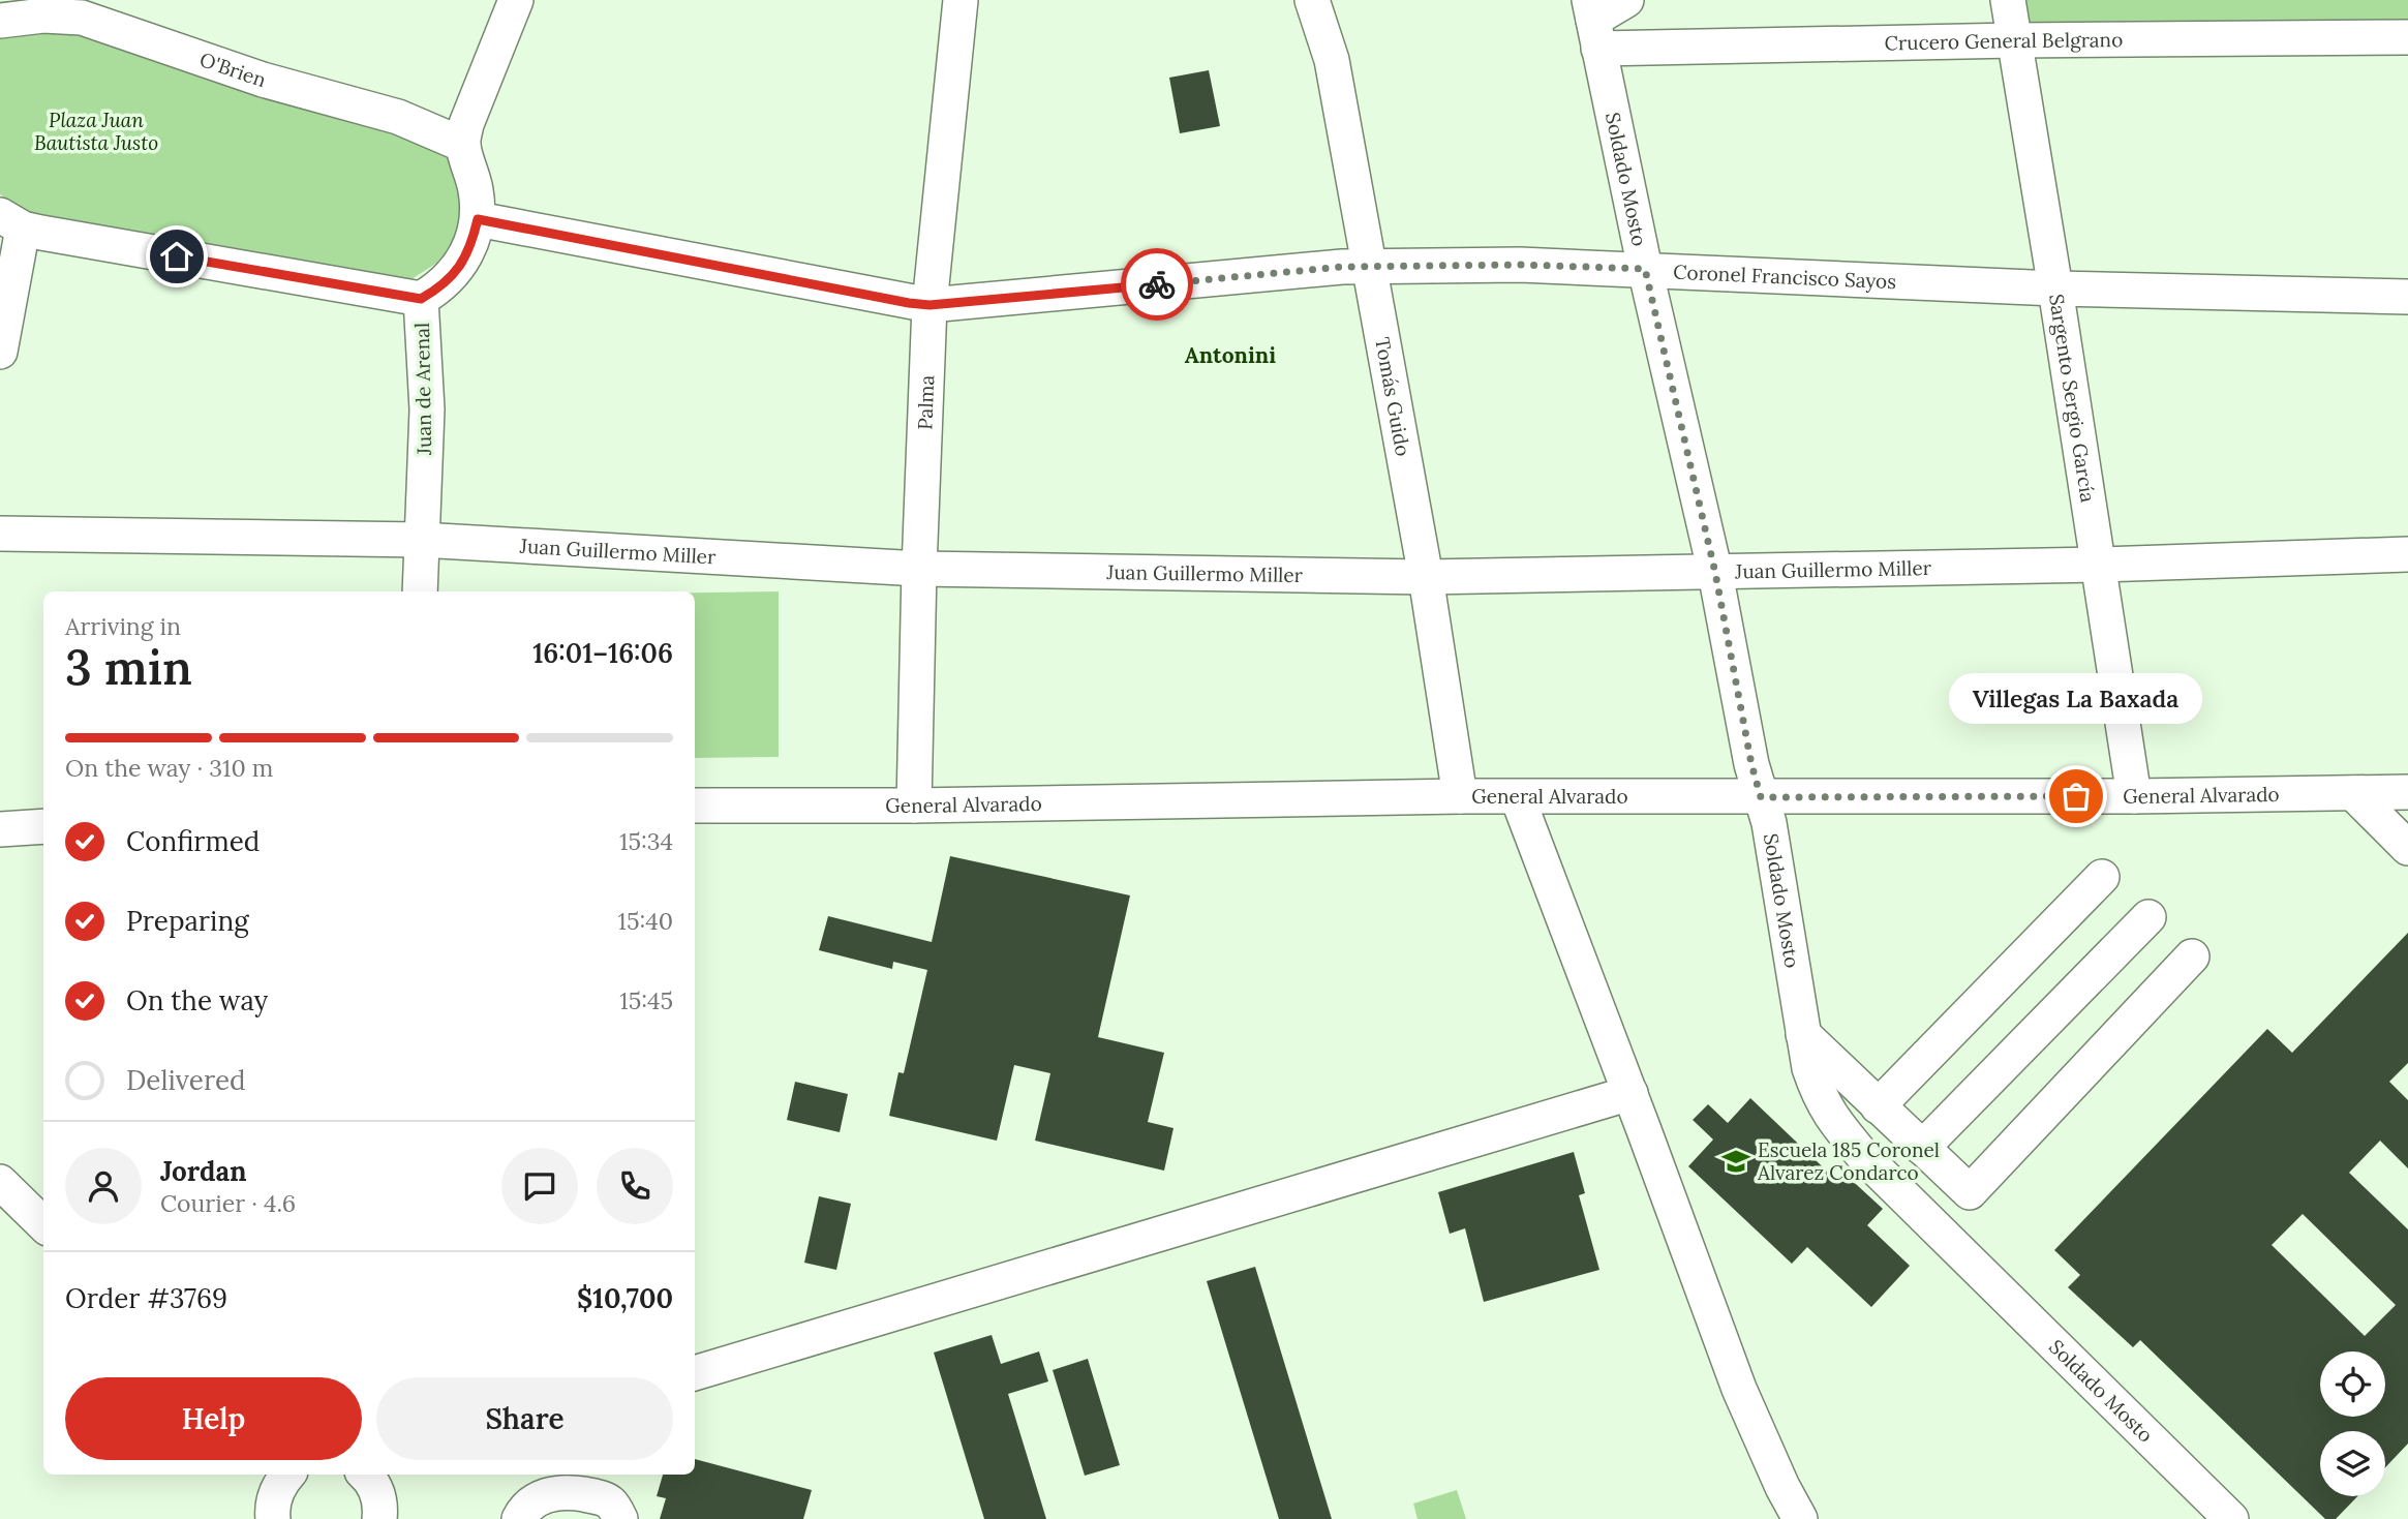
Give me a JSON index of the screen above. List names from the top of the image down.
{
  "streets": {
    "street": [
      "Crucero General Belgrano",
      "O'Brien",
      "Soldado Mosto",
      "Coronel Francisco Sayos",
      "Juan de Arenal",
      "Tomás Guido",
      "Sargento Sergio García",
      "Palma",
      "Juan Guillermo Miller",
      "General Alvarado"
    ]
  },
  "crossings": [
    ["Crucero General Belgrano", "Soldado Mosto"],
    ["Crucero General Belgrano", "Sargento Sergio García"],
    ["O'Brien", "Juan de Arenal"],
    ["Soldado Mosto", "Coronel Francisco Sayos"],
    ["Soldado Mosto", "Juan Guillermo Miller"],
    ["Soldado Mosto", "General Alvarado"],
    ["Coronel Francisco Sayos", "Juan de Arenal"],
    ["Coronel Francisco Sayos", "Tomás Guido"],
    ["Coronel Francisco Sayos", "Sargento Sergio García"],
    ["Coronel Francisco Sayos", "Palma"],
    ["Juan de Arenal", "Juan Guillermo Miller"],
    ["Tomás Guido", "Juan Guillermo Miller"],
    ["Tomás Guido", "General Alvarado"],
    ["Sargento Sergio García", "Juan Guillermo Miller"],
    ["Sargento Sergio García", "General Alvarado"],
    ["Palma", "Juan Guillermo Miller"],
    ["Palma", "General Alvarado"]
  ],
  "districts": ["Antonini"],
  "parks": ["Plaza Juan Bautista Justo"],
  "places": {
    "other": ["Villegas La Baxada"],
    "school or university": ["Escuela 185 Coronel Alvarez Condarco"]
  },
  "page": {
    "heading": ["3 min", "Arriving in", "16:01–16:06"],
    "panel": [
      "Jordan",
      "Courier · 4.6",
      "Order #3769",
      "$10,700"
    ],
    "bubble": "Villegas La Baxada",
    "bar": "On the way · 310 m",
    "list": [
      ["Confirmed", "15:34"],
      ["Preparing", "15:40"],
      ["On the way", "15:45"],
      "Delivered"
    ],
    "buttons": ["Help", "Share"]
  }
}
